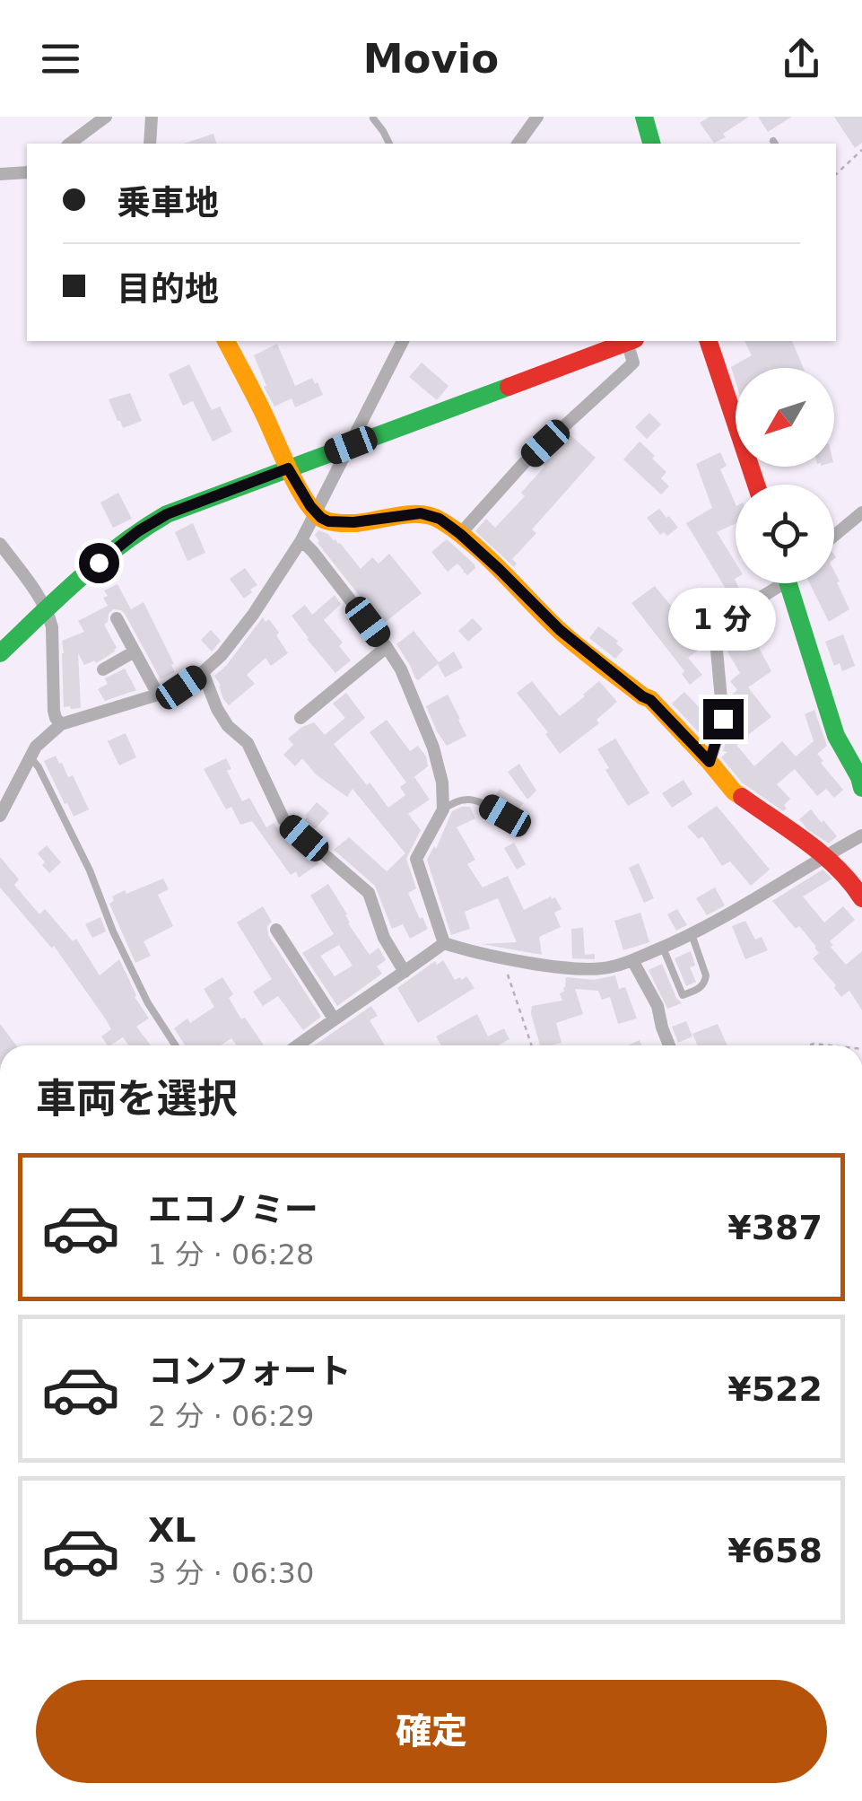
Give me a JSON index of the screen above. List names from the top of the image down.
{
  "north": "bottom left",
  "page": {
    "header": "Movio",
    "banner": ["乗車地", "目的地"],
    "bubble": "1 分",
    "heading": "車両を選択",
    "list": [
      {
        "name": "エコノミー",
        "note": "1 分 · 06:28",
        "value": "¥387"
      },
      {
        "name": "コンフォート",
        "note": "2 分 · 06:29",
        "value": "¥522"
      },
      {
        "name": "XL",
        "note": "3 分 · 06:30",
        "value": "¥658"
      }
    ],
    "buttons": "確定"
  }
}
